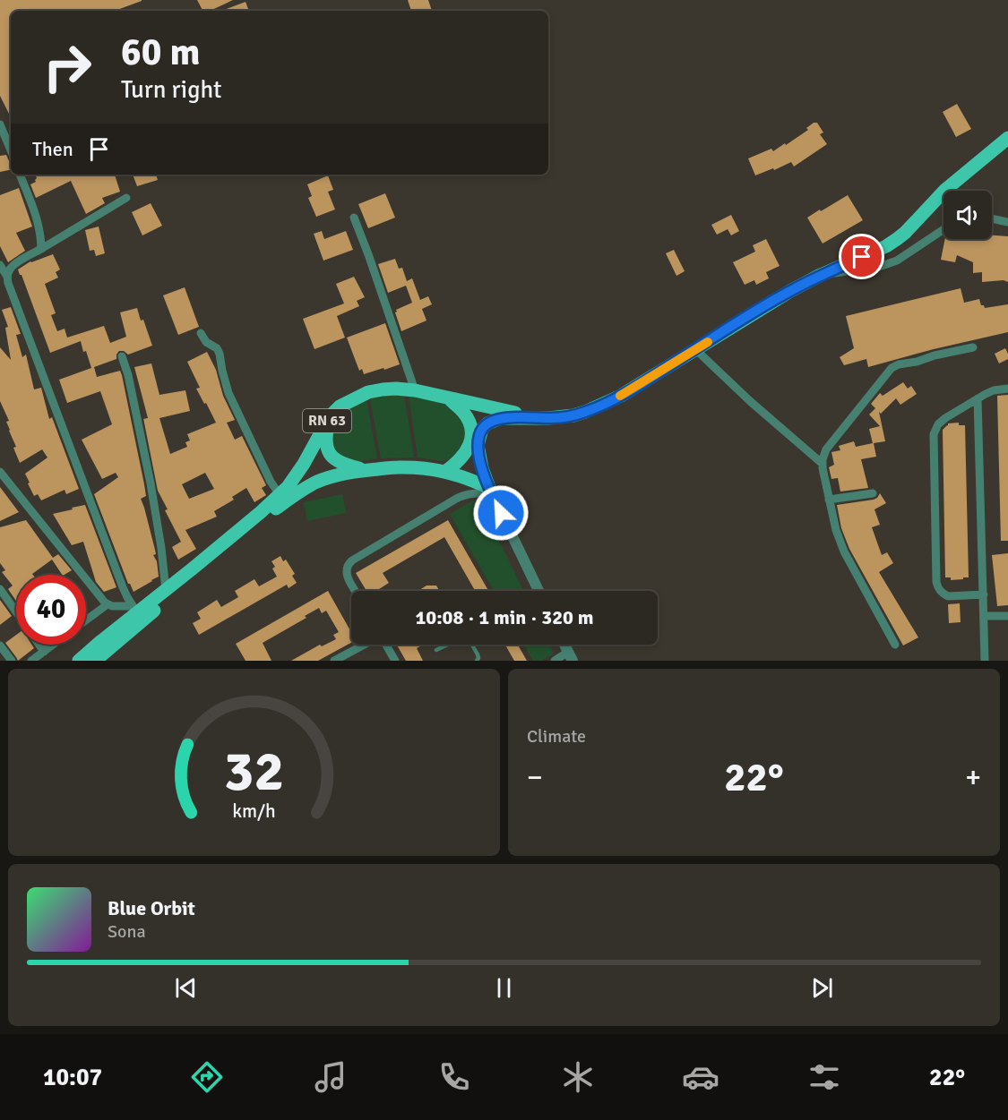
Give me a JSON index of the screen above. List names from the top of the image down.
{
  "streets": {
    "main road": ["RN 63"]
  },
  "page": {
    "turn": ["60 m", "Turn right"],
    "then": "Then",
    "limit": "40",
    "trip": "10:08 · 1 min · 320 m",
    "tile": "Climate",
    "heat": ["−", "22°", "+"],
    "song": ["Blue Orbit", "Sona"],
    "tabs": ["10:07", "22°"],
    "gauge": ["32", "km/h"]
  }
}
